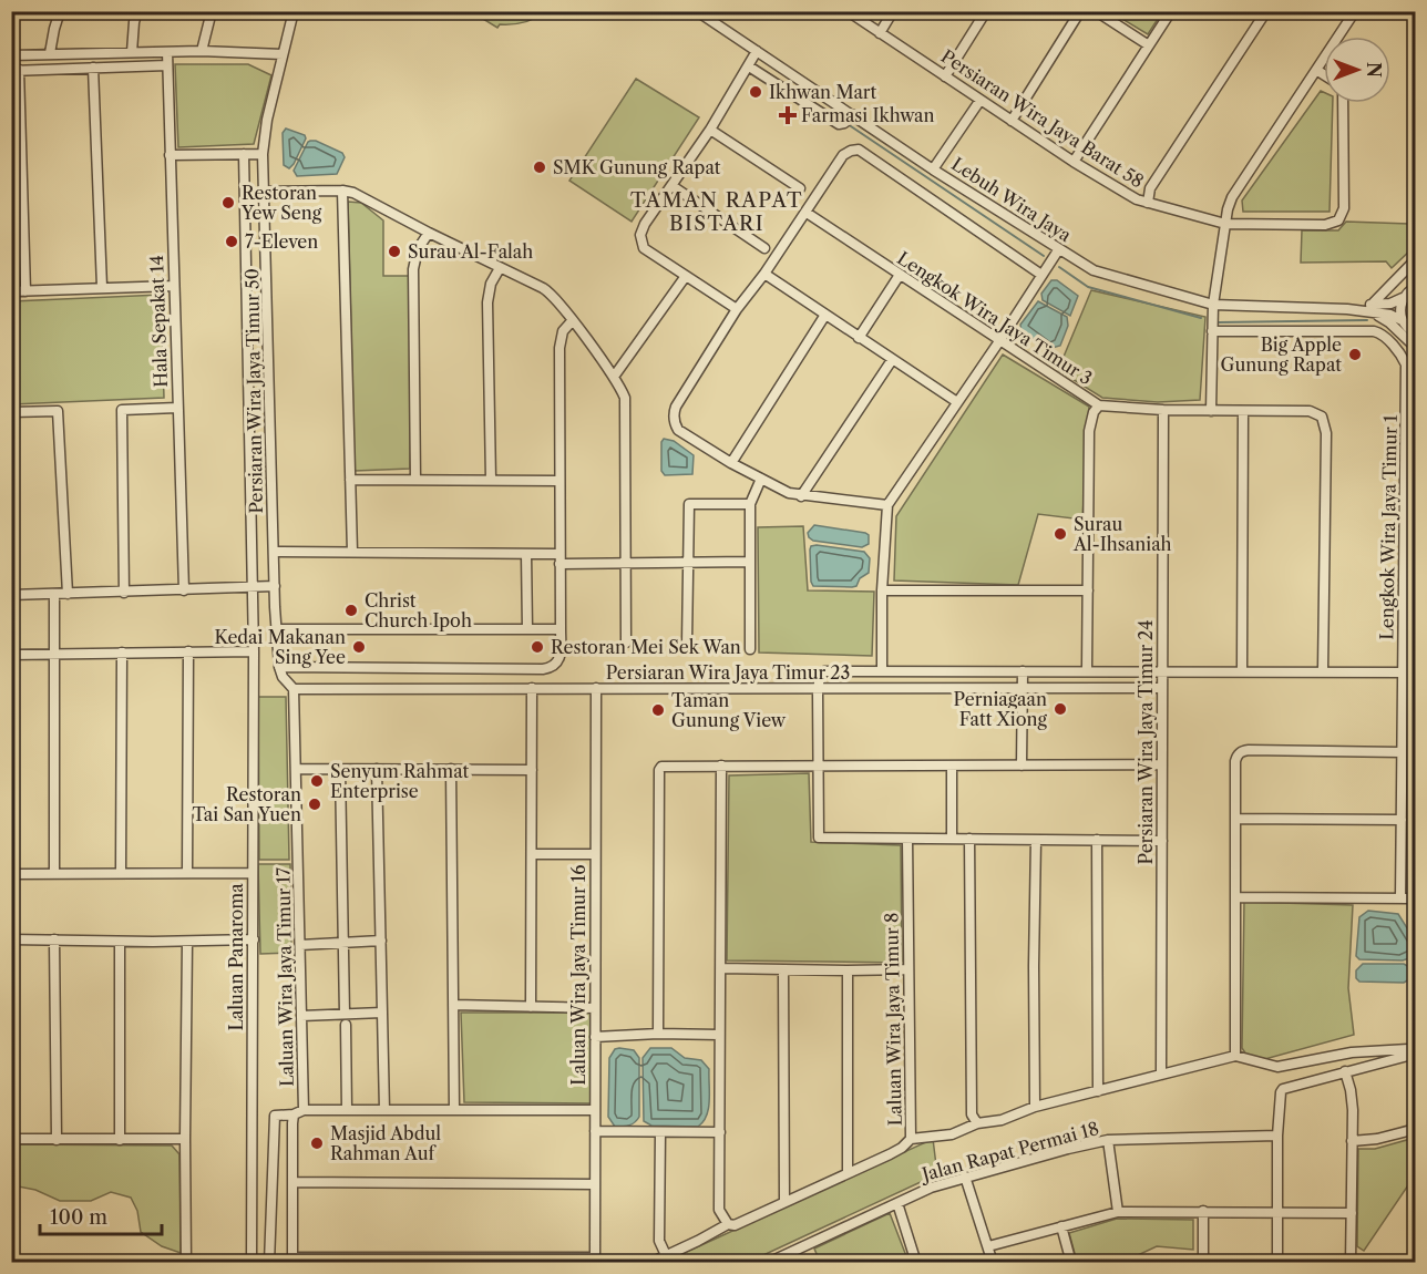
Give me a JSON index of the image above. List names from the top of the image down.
{
  "streets": {
    "street": [
      "Persiaran Wira Jaya Barat 58",
      "Lebuh Wira Jaya",
      "Lengkok Wira Jaya Timur 3",
      "Hala Sepakat 14",
      "Persiaran Wira Jaya Timur 50",
      "Lengkok Wira Jaya Timur 1",
      "Persiaran Wira Jaya Timur 23",
      "Persiaran Wira Jaya Timur 24",
      "Laluan Panaroma",
      "Laluan Wira Jaya Timur 16",
      "Laluan Wira Jaya Timur 17",
      "Laluan Wira Jaya Timur 8",
      "Jalan Rapat Permai 18"
    ]
  },
  "crossings": [
    ["Lengkok Wira Jaya Timur 3", "Persiaran Wira Jaya Timur 23"],
    ["Lengkok Wira Jaya Timur 3", "Persiaran Wira Jaya Timur 24"],
    ["Persiaran Wira Jaya Timur 50", "Persiaran Wira Jaya Timur 23"],
    ["Persiaran Wira Jaya Timur 50", "Laluan Wira Jaya Timur 17"],
    ["Lengkok Wira Jaya Timur 1", "Persiaran Wira Jaya Timur 23"],
    ["Persiaran Wira Jaya Timur 23", "Persiaran Wira Jaya Timur 24"],
    ["Persiaran Wira Jaya Timur 23", "Laluan Wira Jaya Timur 16"],
    ["Persiaran Wira Jaya Timur 23", "Laluan Wira Jaya Timur 17"]
  ],
  "districts": ["TAMAN RAPAT BISTARI"],
  "places": {
    "other": [
      "Ikhwan Mart",
      "SMK Gunung Rapat",
      "Restoran Yew Seng",
      "7-Eleven",
      "Surau Al-Falah",
      "Big Apple Gunung Rapat",
      "Surau Al-Ihsaniah",
      "Christ Church Ipoh",
      "Kedai Makanan Sing Yee",
      "Restoran Mei Sek Wan",
      "Perniagaan Fatt Xiong",
      "Taman Gunung View",
      "Senyum Rahmat Enterprise",
      "Restoran Tai San Yuen",
      "Masjid Abdul Rahman Auf"
    ],
    "health": ["Farmasi Ikhwan"]
  },
  "scale_bar": "100 m",
  "north": "right"
}
